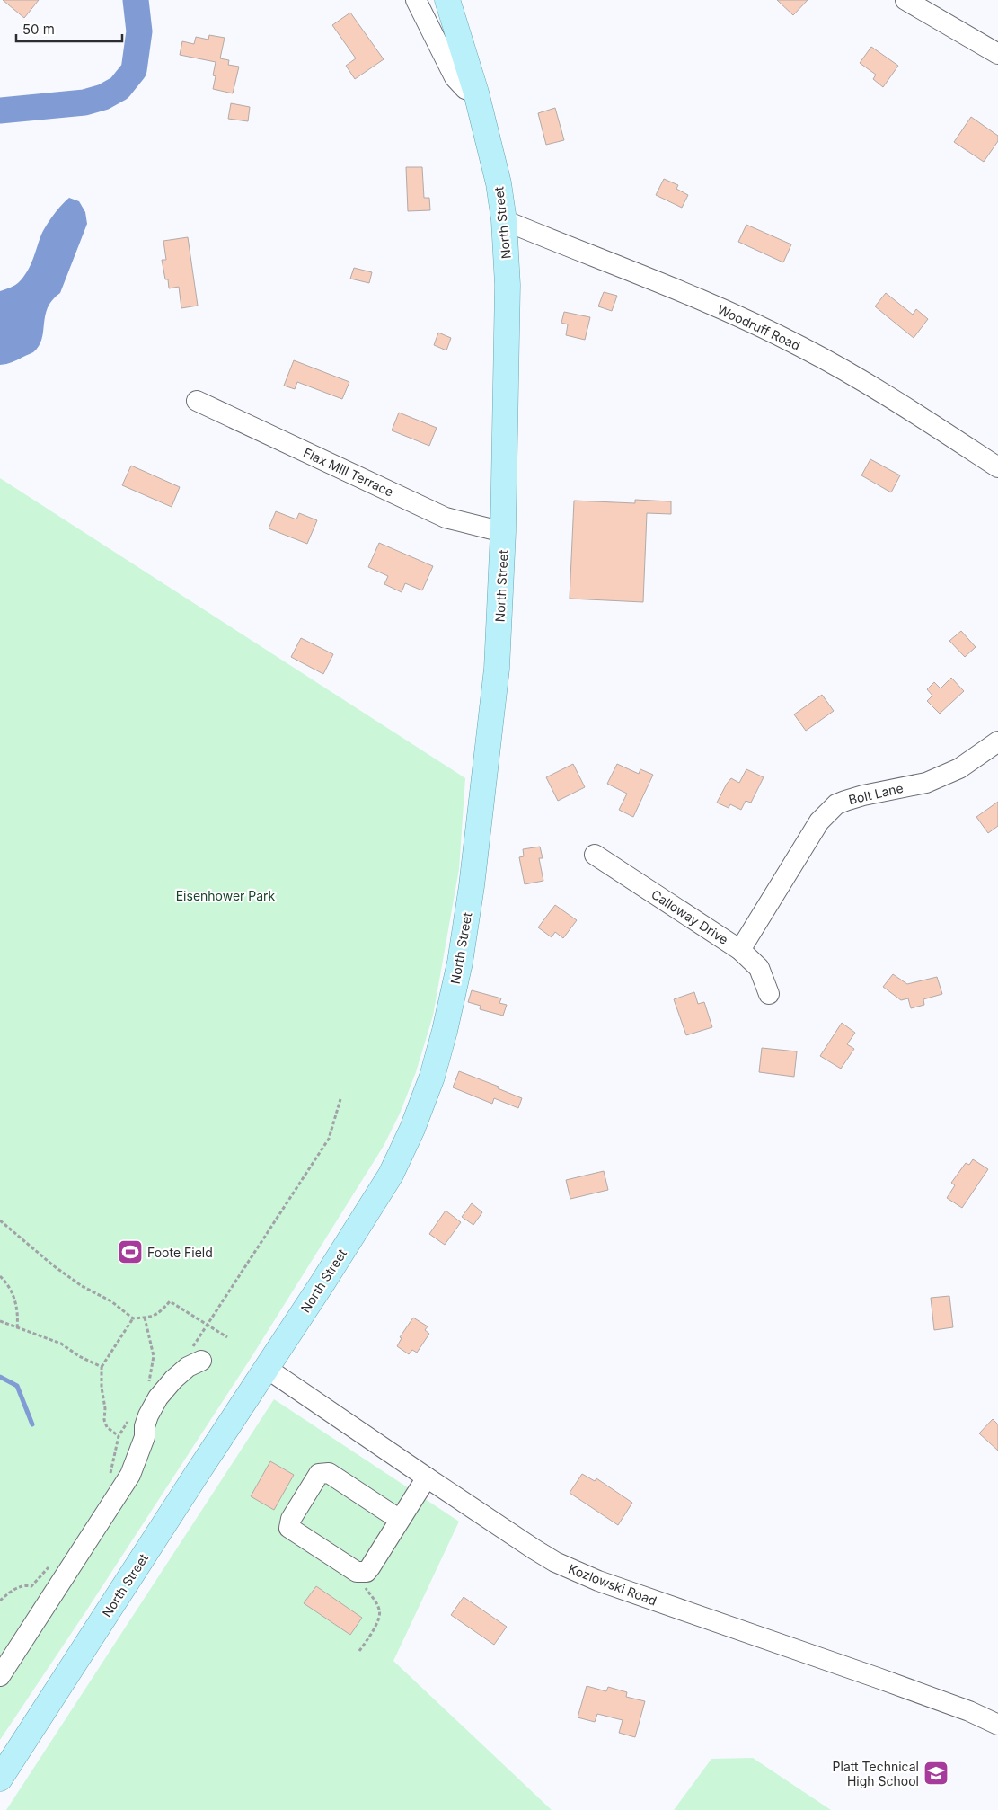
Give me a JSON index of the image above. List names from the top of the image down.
{
  "streets": {
    "main road": ["North Street"],
    "street": [
      "Woodruff Road",
      "Flax Mill Terrace",
      "Bolt Lane",
      "Calloway Drive",
      "Kozlowski Road"
    ]
  },
  "crossings": [
    ["North Street", "Woodruff Road"],
    ["North Street", "Flax Mill Terrace"],
    ["North Street", "Kozlowski Road"],
    ["Bolt Lane", "Calloway Drive"]
  ],
  "parks": ["Eisenhower Park"],
  "places": {
    "sports": ["Foote Field"],
    "school or university": ["Platt Technical High School"]
  },
  "scale_bar": "50 m"
}
